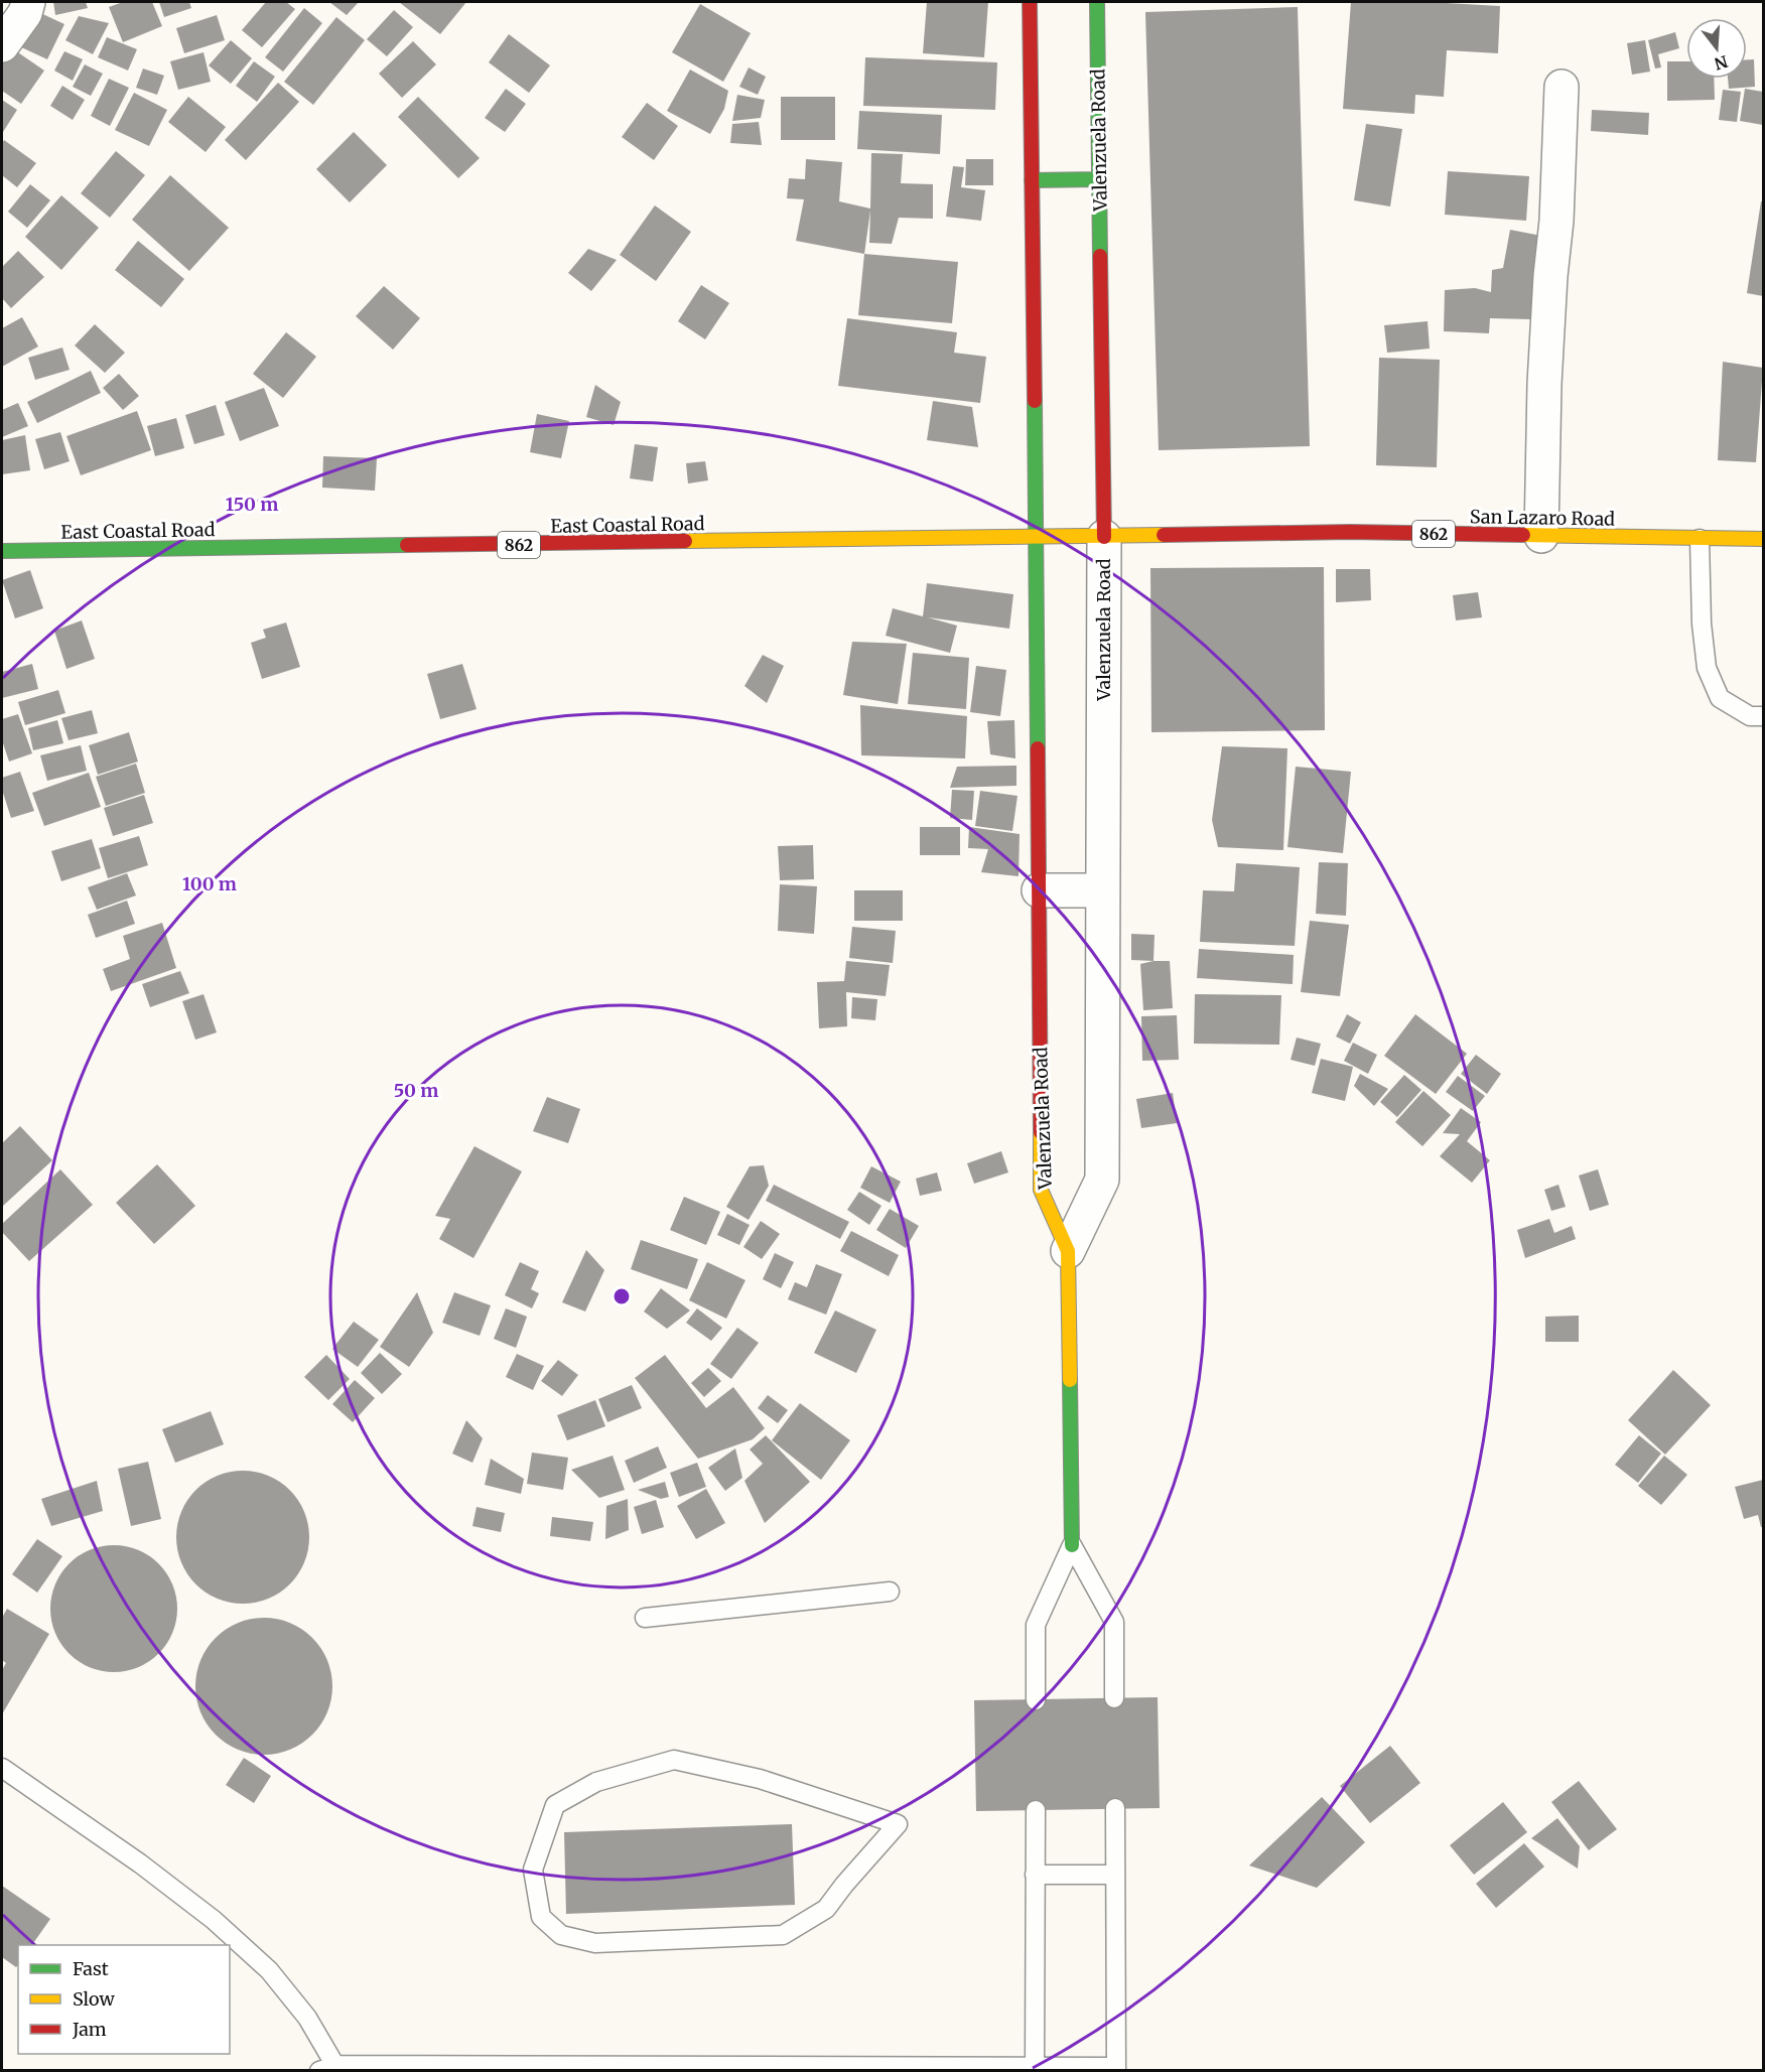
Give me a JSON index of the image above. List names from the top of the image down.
{
  "streets": {
    "street": [
      "Valenzuela Road",
      "San Lazaro Road",
      "East Coastal Road",
      "862"
    ]
  },
  "crossings": [
    ["Valenzuela Road", "San Lazaro Road"],
    ["Valenzuela Road", "East Coastal Road"],
    ["Valenzuela Road", "862"],
    ["San Lazaro Road", "862"],
    ["East Coastal Road", "862"]
  ],
  "legend": ["Fast", "Slow", "Jam"],
  "north": "bottom",
  "rings": ["150 m", "100 m", "50 m"]
}
